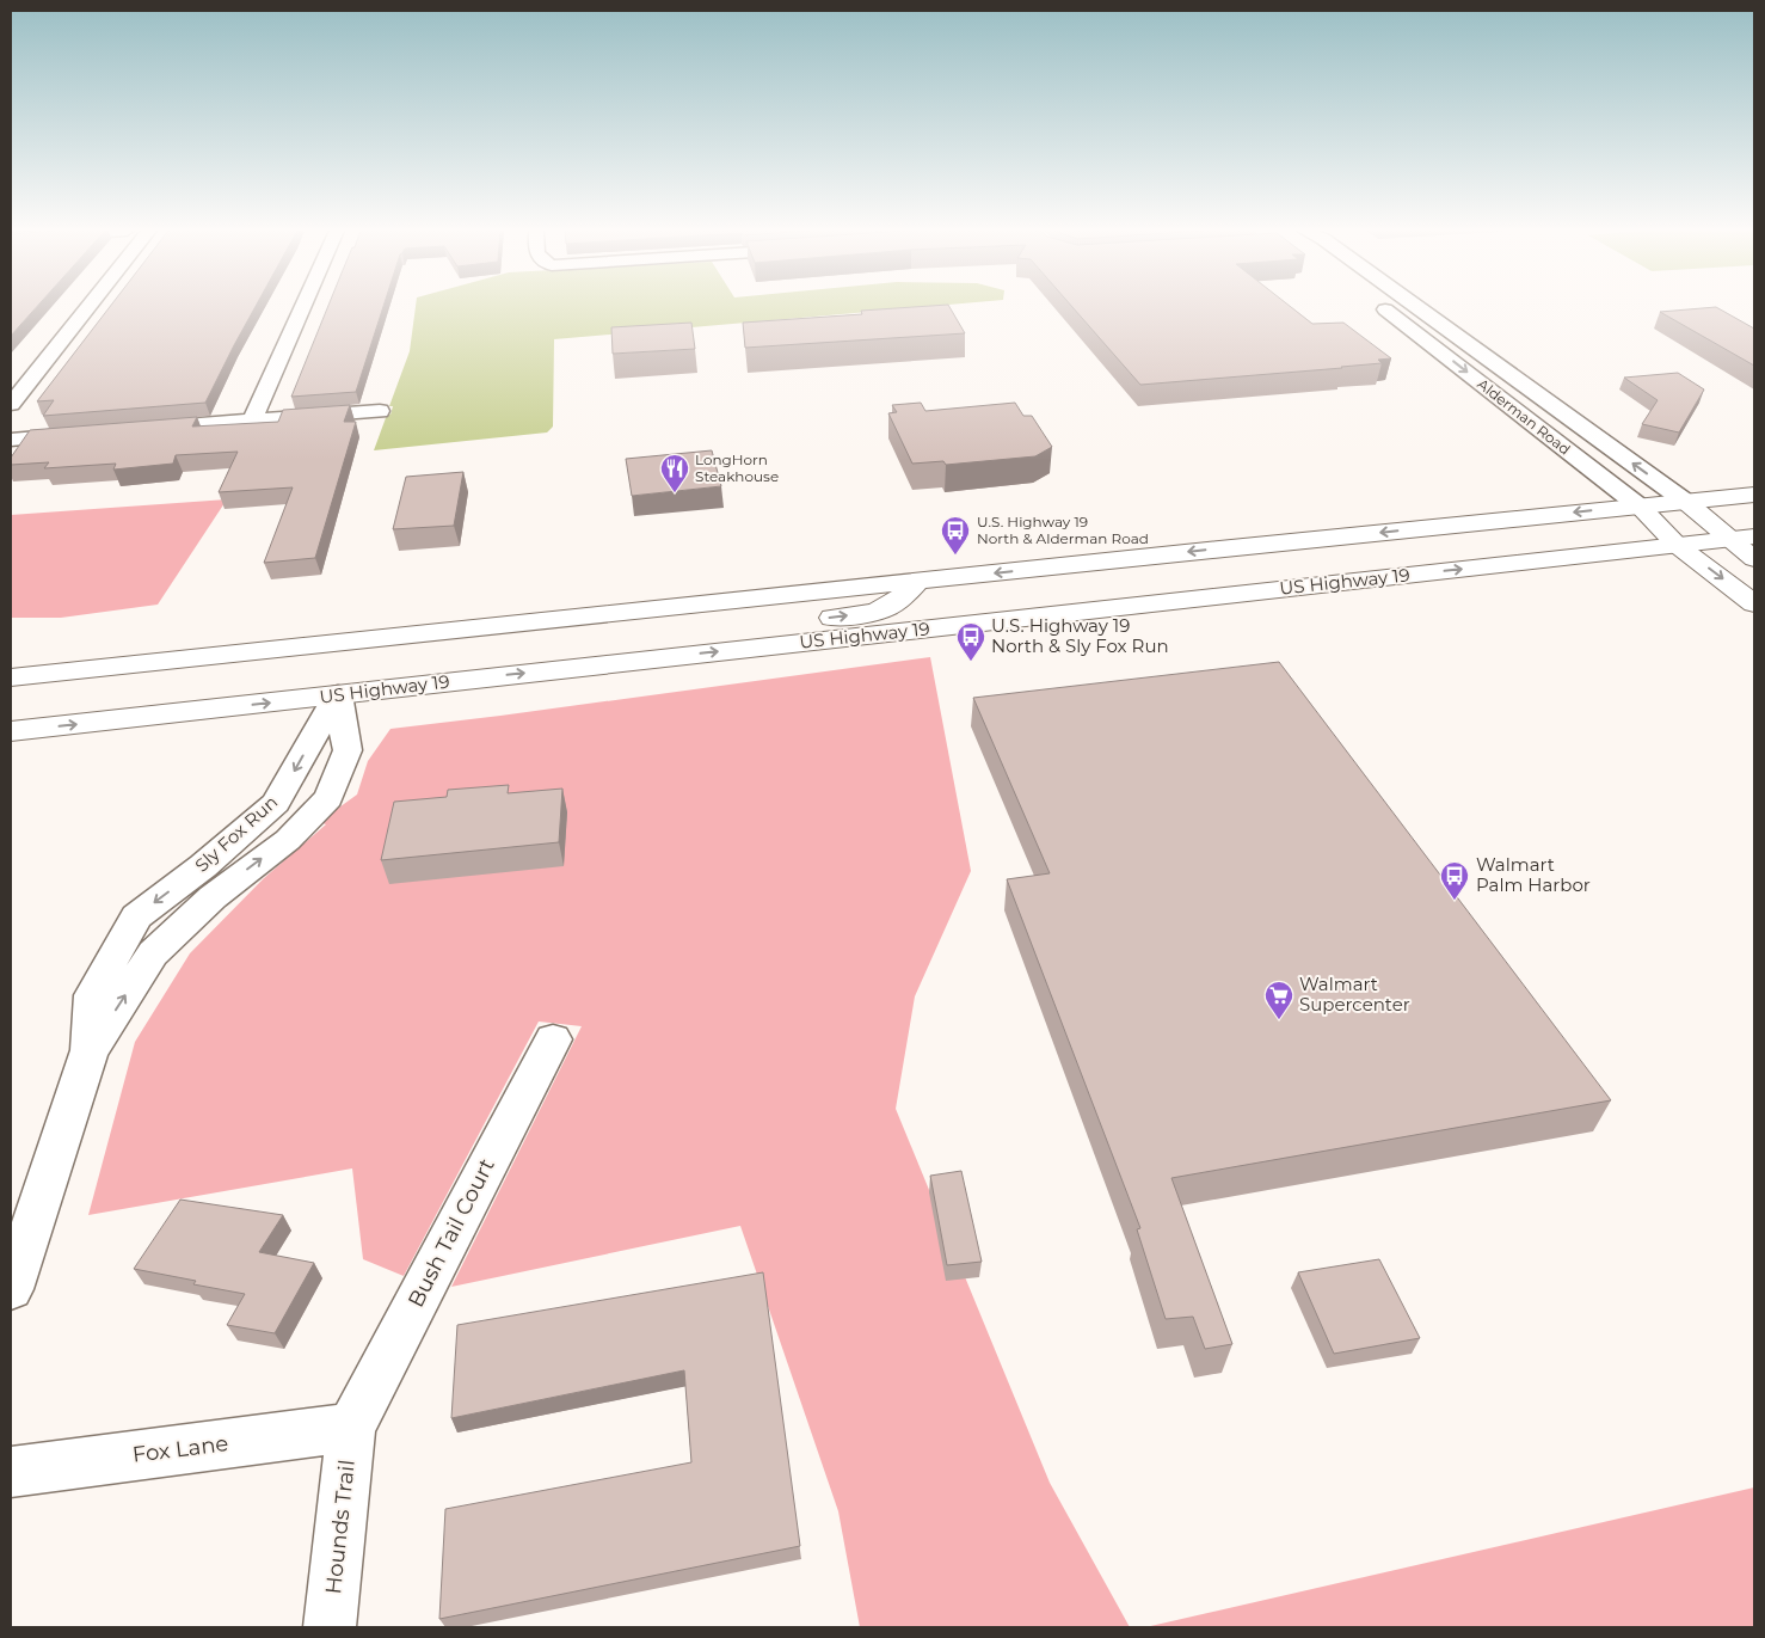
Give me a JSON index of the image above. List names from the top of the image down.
{
  "streets": {
    "main road": ["Alderman Road", "US Highway 19"],
    "street": [
      "Sly Fox Run",
      "Bush Tail Court",
      "Fox Lane",
      "Hounds Trail"
    ]
  },
  "crossings": [
    ["Alderman Road", "US Highway 19"],
    ["US Highway 19", "Sly Fox Run"],
    ["Bush Tail Court", "Fox Lane"],
    ["Bush Tail Court", "Hounds Trail"],
    ["Fox Lane", "Hounds Trail"]
  ],
  "places": {
    "restaurant": ["LongHorn Steakhouse"],
    "bus stop": ["U.S. Highway 19 North & Alderman Road", "U.S. Highway 19 North & Sly Fox Run", "Walmart Palm Harbor"],
    "supermarket": ["Walmart Supercenter"]
  }
}
